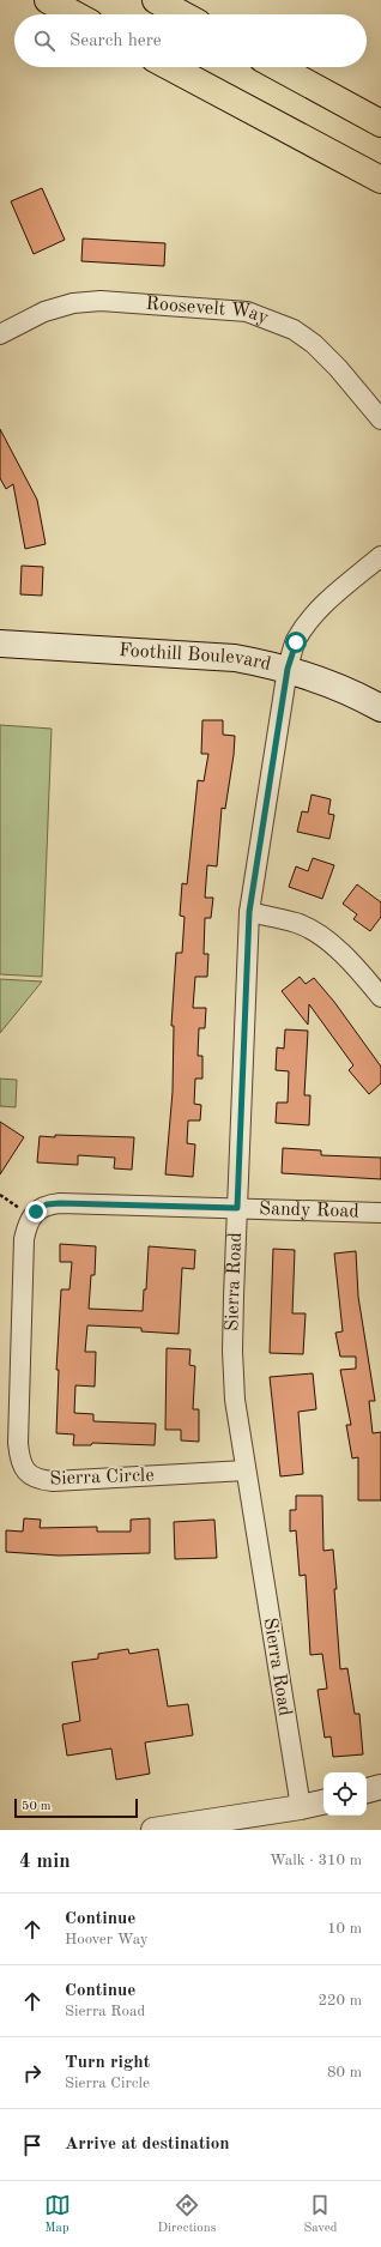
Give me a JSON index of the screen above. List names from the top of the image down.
{
  "streets": {
    "main road": ["Foothill Boulevard"],
    "street": [
      "Roosevelt Way",
      "Sandy Road",
      "Sierra Road",
      "Sierra Circle"
    ]
  },
  "crossings": [
    ["Foothill Boulevard", "Sierra Road"],
    ["Sandy Road", "Sierra Road"],
    ["Sierra Road", "Sierra Circle"]
  ],
  "scale_bar": "50 m",
  "page": {
    "search": "Search here",
    "scale": "50 m",
    "heading": ["4 min", "Walk · 310 m"],
    "list": [
      ["Continue", "Hoover Way", "10 m"],
      ["Continue", "Sierra Road", "220 m"],
      ["Turn right", "Sierra Circle", "80 m"],
      "Arrive at destination"
    ],
    "nav": ["Map", "Directions", "Saved"]
  }
}
